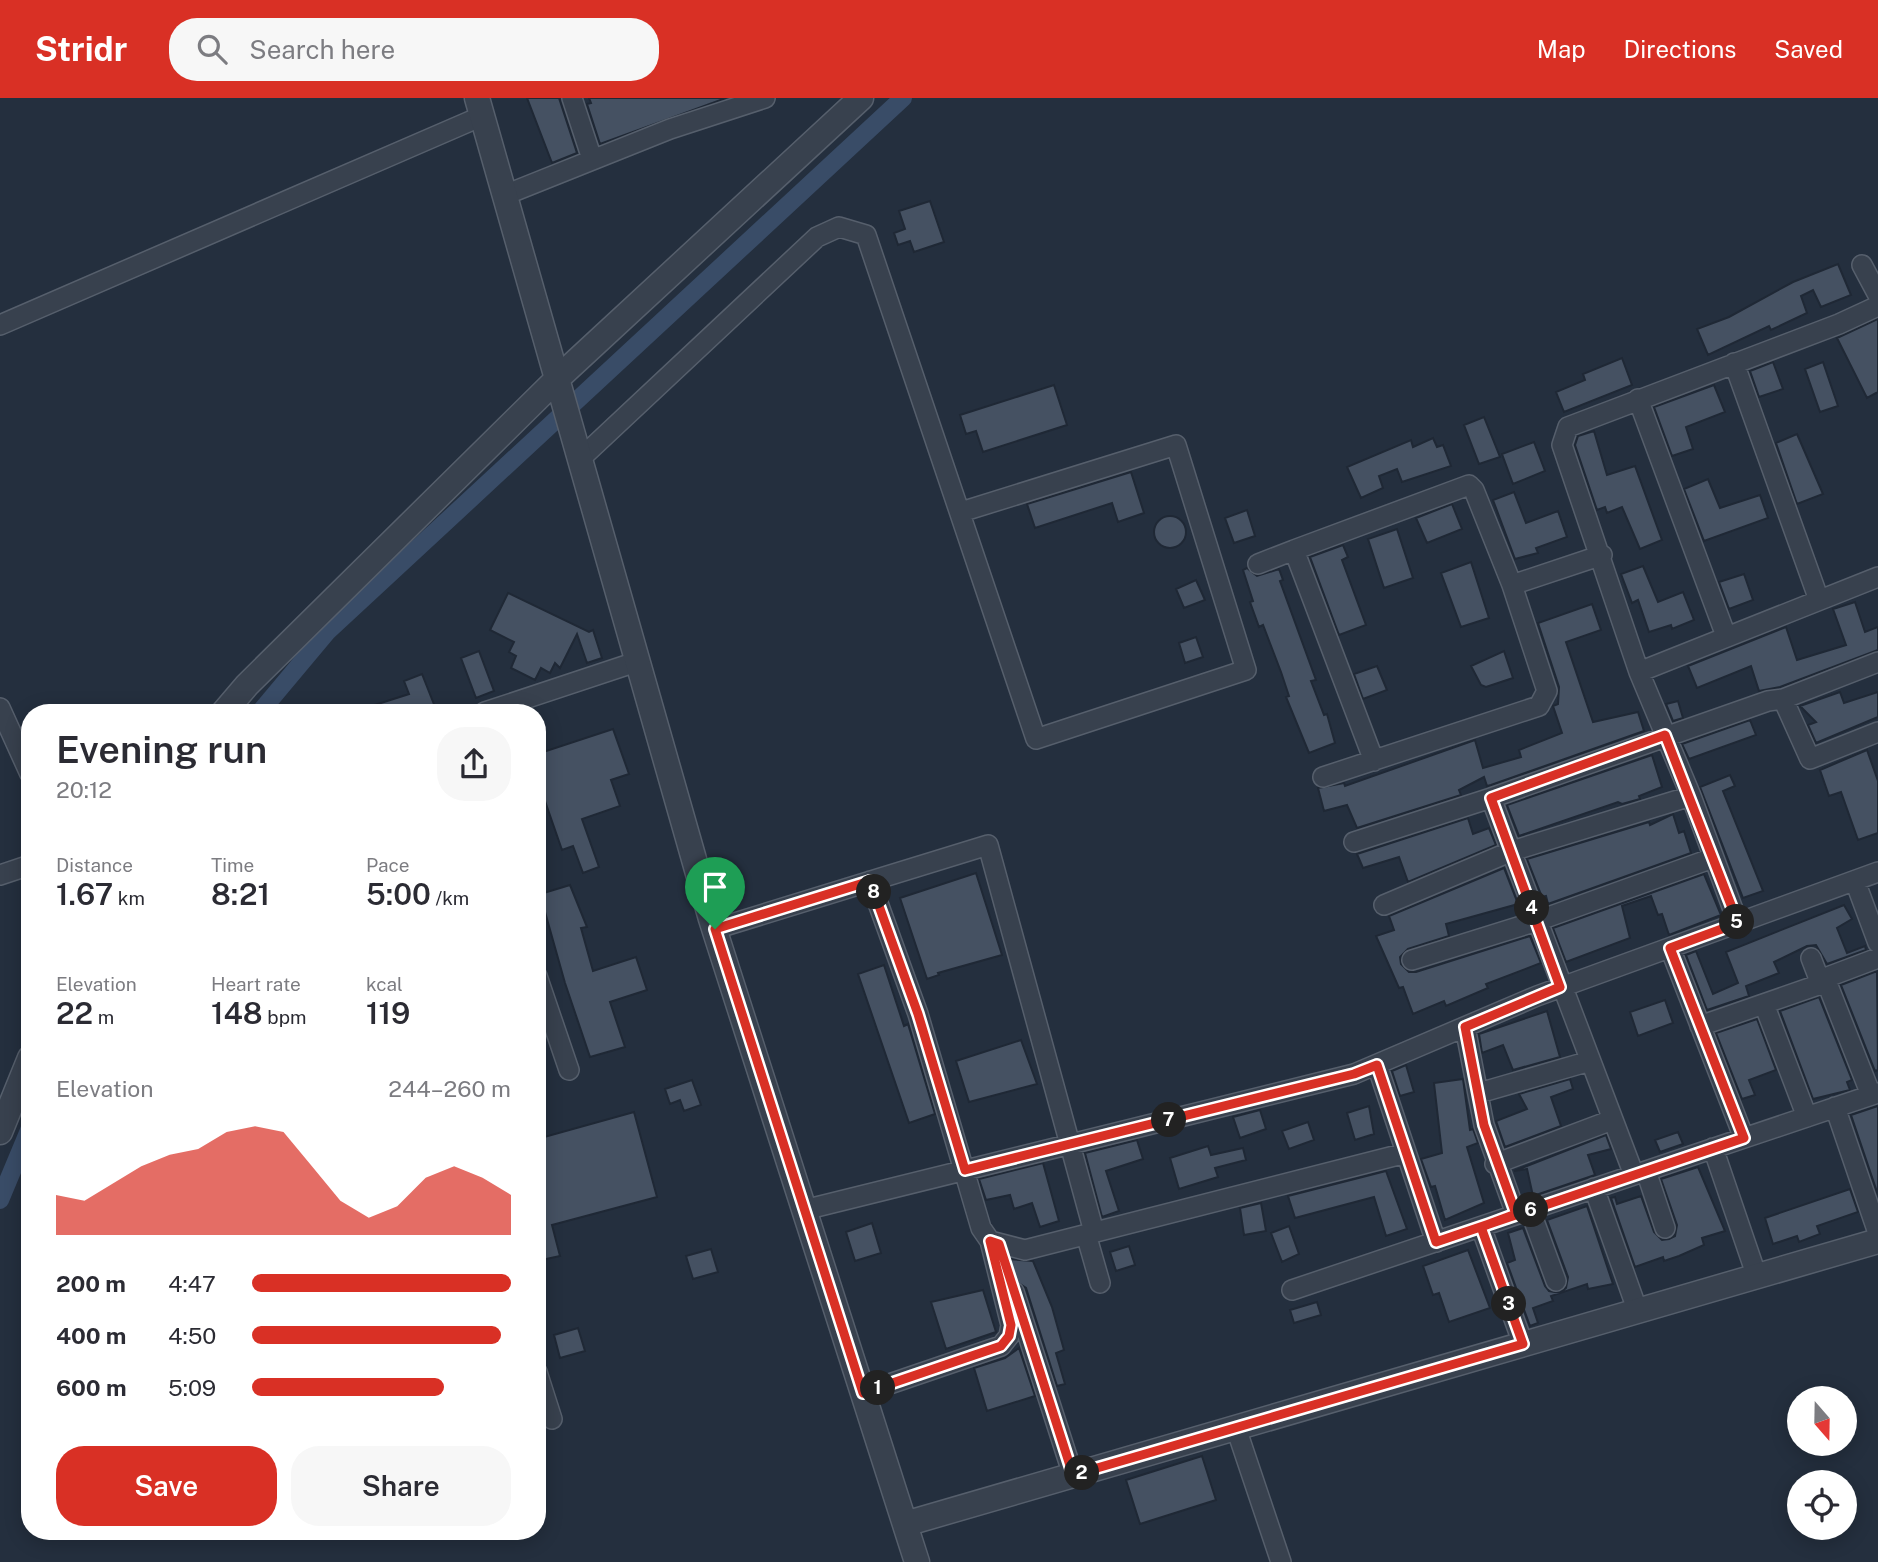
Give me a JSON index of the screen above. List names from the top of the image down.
{
  "north": "bottom",
  "page": {
    "header": "Stridr",
    "search": "Search here",
    "nav": ["Map", "Directions", "Saved"],
    "heading": ["Evening run", "20:12"],
    "stats": [
      ["Distance", "1.67 km"],
      ["Time", "8:21"],
      ["Pace", "5:00 /km"],
      ["Elevation", "22 m"],
      ["Heart rate", "148 bpm"],
      ["kcal", "119"]
    ],
    "pins": [
      "8",
      "4",
      "5",
      "7",
      "6",
      "3",
      "1",
      "2"
    ],
    "chart": ["Elevation", "244–260 m"],
    "list": [
      {
        "name": "200 m",
        "note": "4:47"
      },
      {
        "name": "400 m",
        "note": "4:50"
      },
      {
        "name": "600 m",
        "note": "5:09"
      }
    ],
    "buttons": ["Save", "Share"]
  }
}
